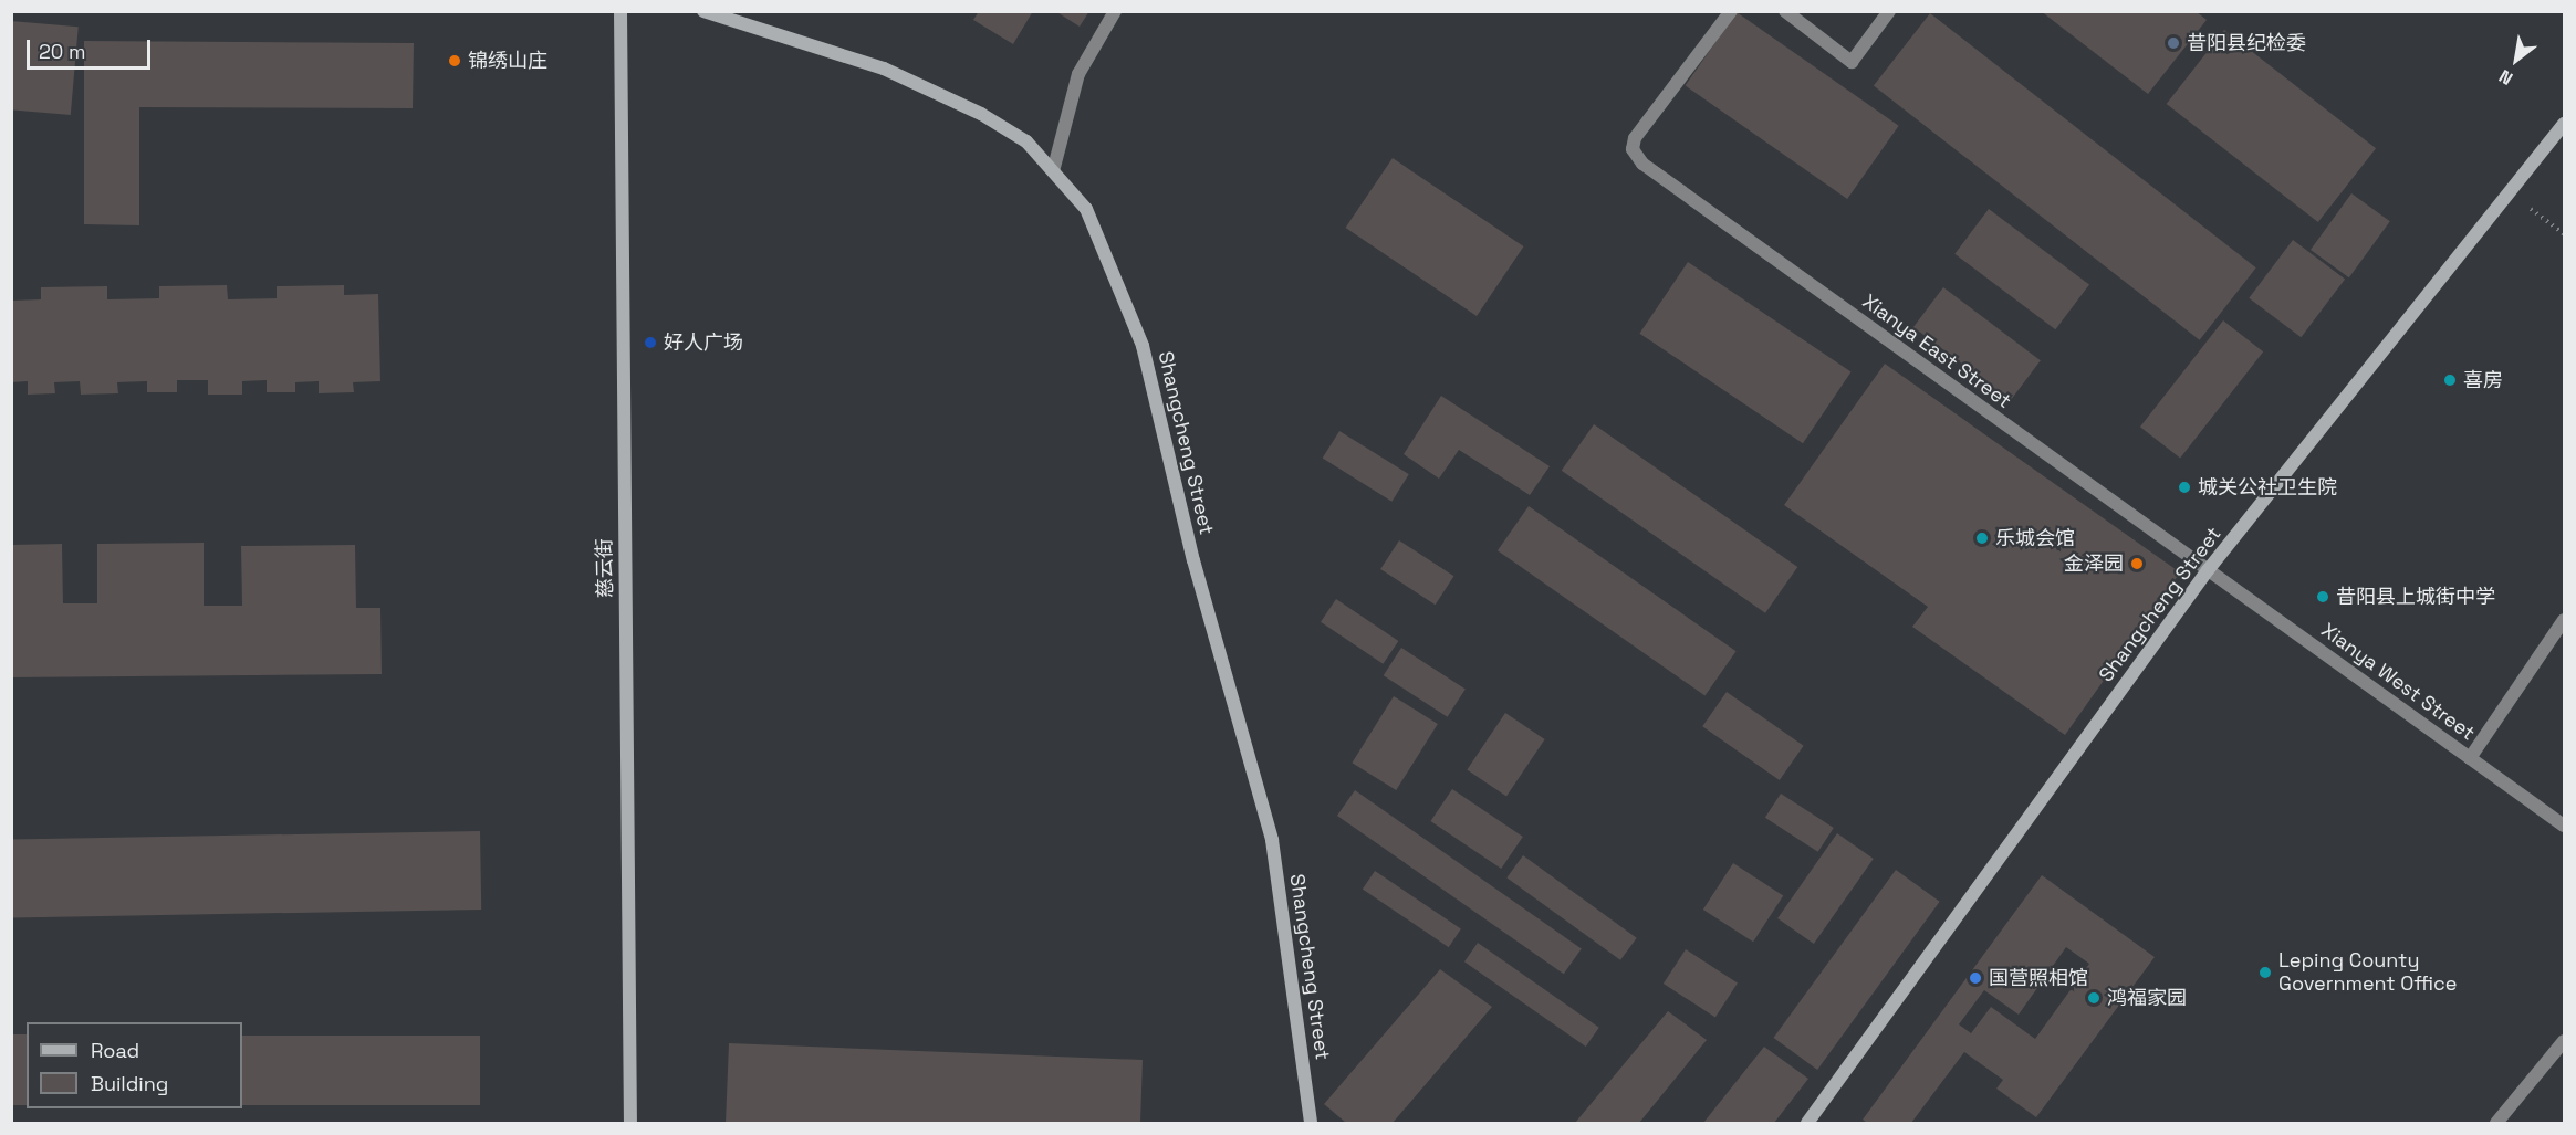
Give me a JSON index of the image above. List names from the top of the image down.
{
  "streets": {
    "main road": ["Shangcheng Street", "慈云街"],
    "street": ["Xianya East Street", "Xianya West Street"]
  },
  "crossings": [
    ["Xianya East Street", "Shangcheng Street"],
    ["Xianya East Street", "Xianya West Street"],
    ["Shangcheng Street", "Xianya West Street"]
  ],
  "places": [
    "昔阳县纪检委",
    "锦绣山庄",
    "好人广场",
    "喜房",
    "城关公社卫生院",
    "乐城会馆",
    "金泽园",
    "昔阳县上城街中学",
    "Leping County Government Office",
    "国营照相馆",
    "鸿福家园"
  ],
  "legend": ["Road", "Building"],
  "scale_bar": "20 m",
  "north": "bottom left"
}
